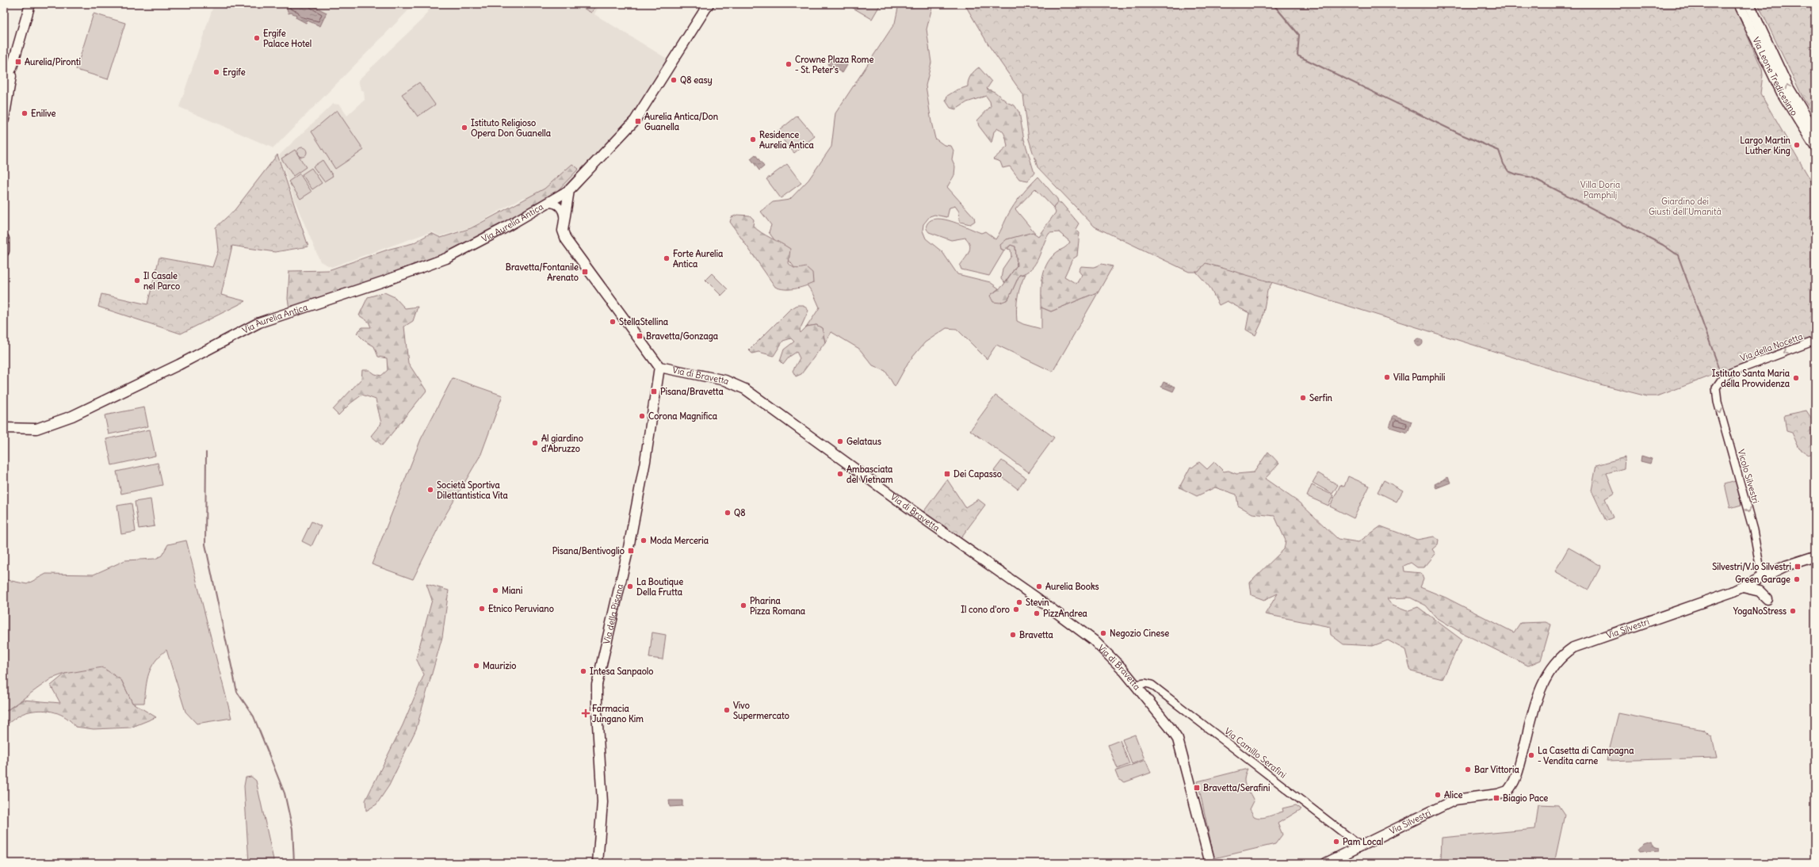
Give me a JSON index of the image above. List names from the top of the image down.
{
  "streets": {
    "main road": [
      "Via Leone Tredicesimo",
      "Via Aurelia Antica",
      "Via di Bravetta",
      "Via della Pisana",
      "Via Silvestri"
    ],
    "street": ["Via della Nocetta", "Vicolo Silvestri", "Via Camillo Serafini"]
  },
  "crossings": [
    ["Via della Nocetta", "Vicolo Silvestri"],
    ["Via di Bravetta", "Via della Pisana"],
    ["Via di Bravetta", "Via Camillo Serafini"],
    ["Vicolo Silvestri", "Via Silvestri"],
    ["Via Silvestri", "Via Camillo Serafini"]
  ],
  "one_way": ["Via della Nocetta", "Vicolo Silvestri"],
  "parks": ["Villa Doria Pamphilj", "Giardino dei Giusti dell'Umanità"],
  "places": {
    "other": [
      "Ergife Palace Hotel",
      "Crowne Plaza Rome - St. Peter's",
      "Ergife",
      "Q8 easy",
      "Enilive",
      "Istituto Religioso Opera Don Guanella",
      "Residence Aurelia Antica",
      "Largo Martin Luther King",
      "Forte Aurelia Antica",
      "Il Casale nel Parco",
      "StellaStellina",
      "Villa Pamphili",
      "Istituto Santa Maria della Provvidenza",
      "Serfin",
      "Corona Magnifica",
      "Gelataus",
      "Al giardino d'Abruzzo",
      "Ambasciata del Vietnam",
      "Società Sportiva Dilettantistica Vita",
      "Q8",
      "Moda Merceria",
      "Green Garage",
      "La Boutique Della Frutta",
      "Aurelia Books",
      "Miani",
      "Stevin",
      "Pharina Pizza Romana",
      "Etnico Peruviano",
      "Il cono d'oro",
      "YogaNoStress",
      "PizzAndrea",
      "Negozio Cinese",
      "Bravetta",
      "Maurizio",
      "Intesa Sanpaolo",
      "Vivo Supermercato",
      "La Casetta di Campagna - Vendita carne",
      "Bar Vittoria",
      "Alice",
      "Pam Local"
    ],
    "transit": [
      "Aurelia/Pironti",
      "Aurelia Antica/Don Guanella",
      "Bravetta/Fontanile Arenato",
      "Bravetta/Gonzaga",
      "Pisana/Bravetta",
      "Dei Capasso",
      "Pisana/Bentivoglio",
      "Silvestri/V.lo Silvestri",
      "Bravetta/Serafini",
      "Biagio Pace"
    ],
    "health": ["Farmacia Jungano Kim"]
  }
}
